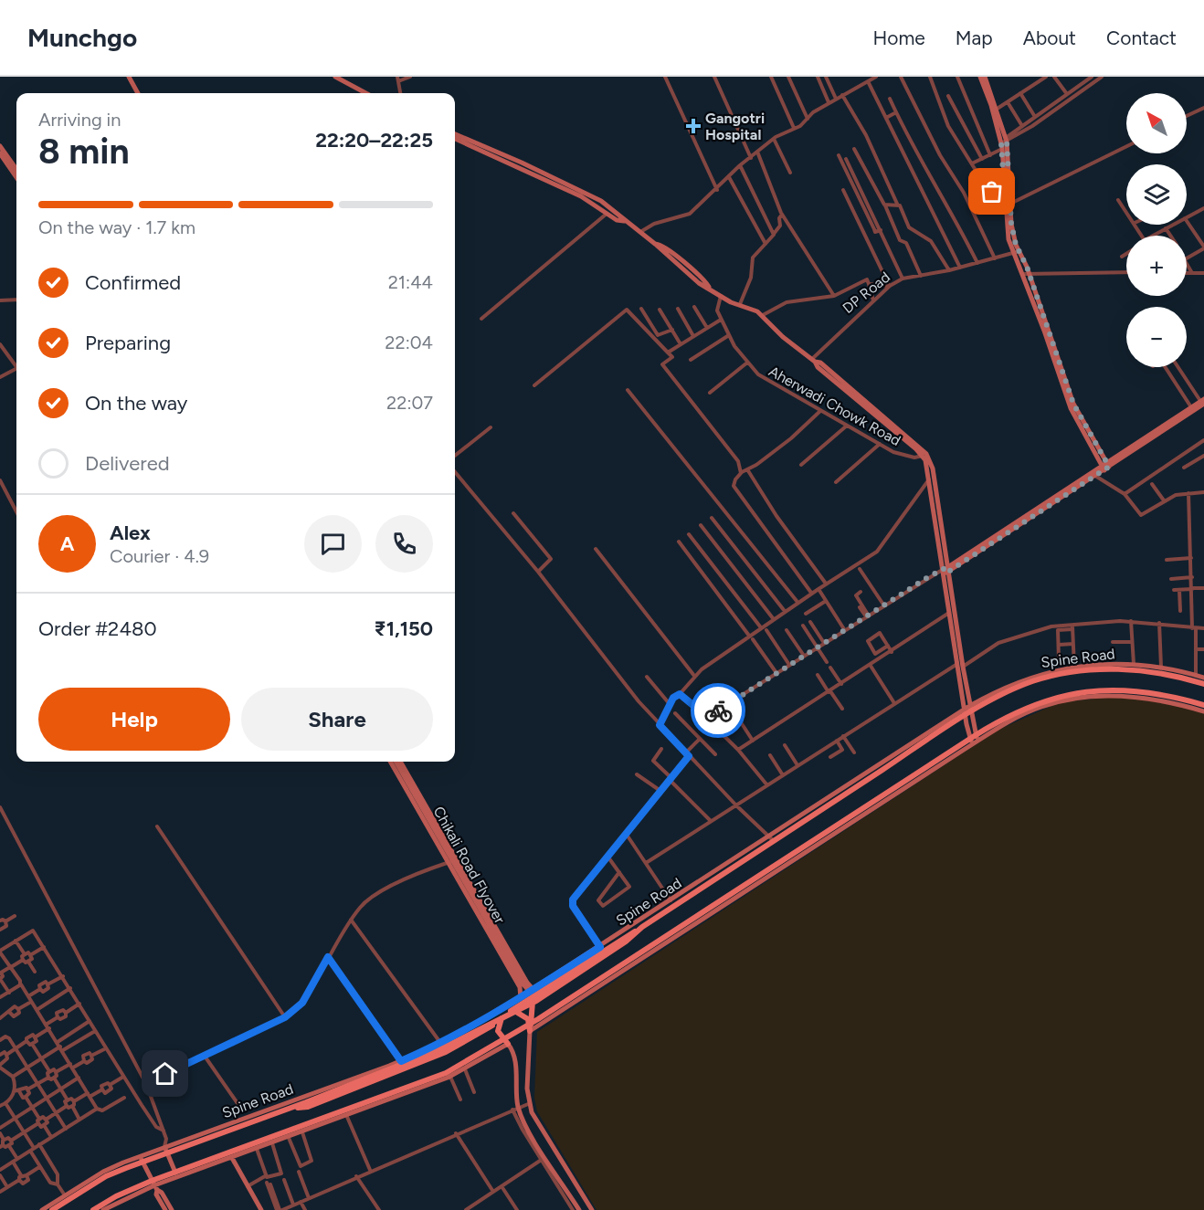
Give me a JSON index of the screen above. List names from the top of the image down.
{
  "streets": {
    "main road": ["Spine Road"],
    "street": ["DP Road", "Aherwadi Chowk Road", "Chikali Road Flyover"]
  },
  "crossings": [
    ["Spine Road", "Chikali Road Flyover"]
  ],
  "places": {
    "health": ["Gangotri Hospital"]
  },
  "north": "top left",
  "page": {
    "header": "Munchgo",
    "nav": [
      "Home",
      "Map",
      "About",
      "Contact"
    ],
    "map_buttons": ["+", "−"],
    "heading": ["8 min", "Arriving in", "22:20–22:25"],
    "panel": [
      "Alex",
      "Courier · 4.9",
      "Order #2480",
      "₹1,150"
    ],
    "bar": "On the way · 1.7 km",
    "list": [
      ["Confirmed", "21:44"],
      ["Preparing", "22:04"],
      ["On the way", "22:07"],
      "Delivered"
    ],
    "round": "A",
    "buttons": ["Help", "Share"]
  }
}
